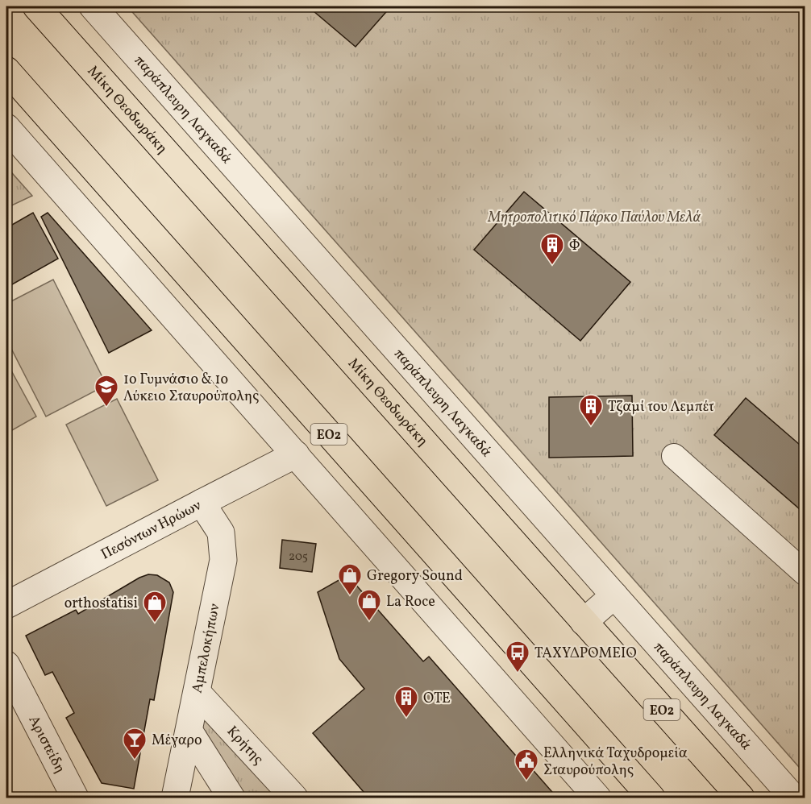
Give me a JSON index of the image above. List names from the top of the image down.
{
  "streets": {
    "highway": ["Μίκη Θεοδωράκη", "ΕΟ2"],
    "street": [
      "παράπλευρη Λαγκαδά",
      "Πεσόντων Ηρώων",
      "Αμπελοκήπων",
      "Αριστείδη",
      "Κρήτης"
    ]
  },
  "crossings": [
    ["Πεσόντων Ηρώων", "Αμπελοκήπων"],
    ["Αμπελοκήπων", "Κρήτης"]
  ],
  "parks": ["Μητροπολιτικό Πάρκο Παύλου Μελά"],
  "places": {
    "building": ["Φ", "Τζαμί του Λεμπέτ", "ΟΤΕ"],
    "school or university": ["1ο Γυμνάσιο & 1ο Λύκειο Σταυρούπολης"],
    "shop": ["Gregory Sound", "La Roce", "orthostatisi"],
    "bus stop": ["ΤΑΧΥΔΡΟΜΕΙΟ"],
    "bar": ["Μέγαρο"],
    "public building": ["Ελληνικά Ταχυδρομεία Σταυρούπολης"]
  },
  "house_numbers": ["205"]
}
